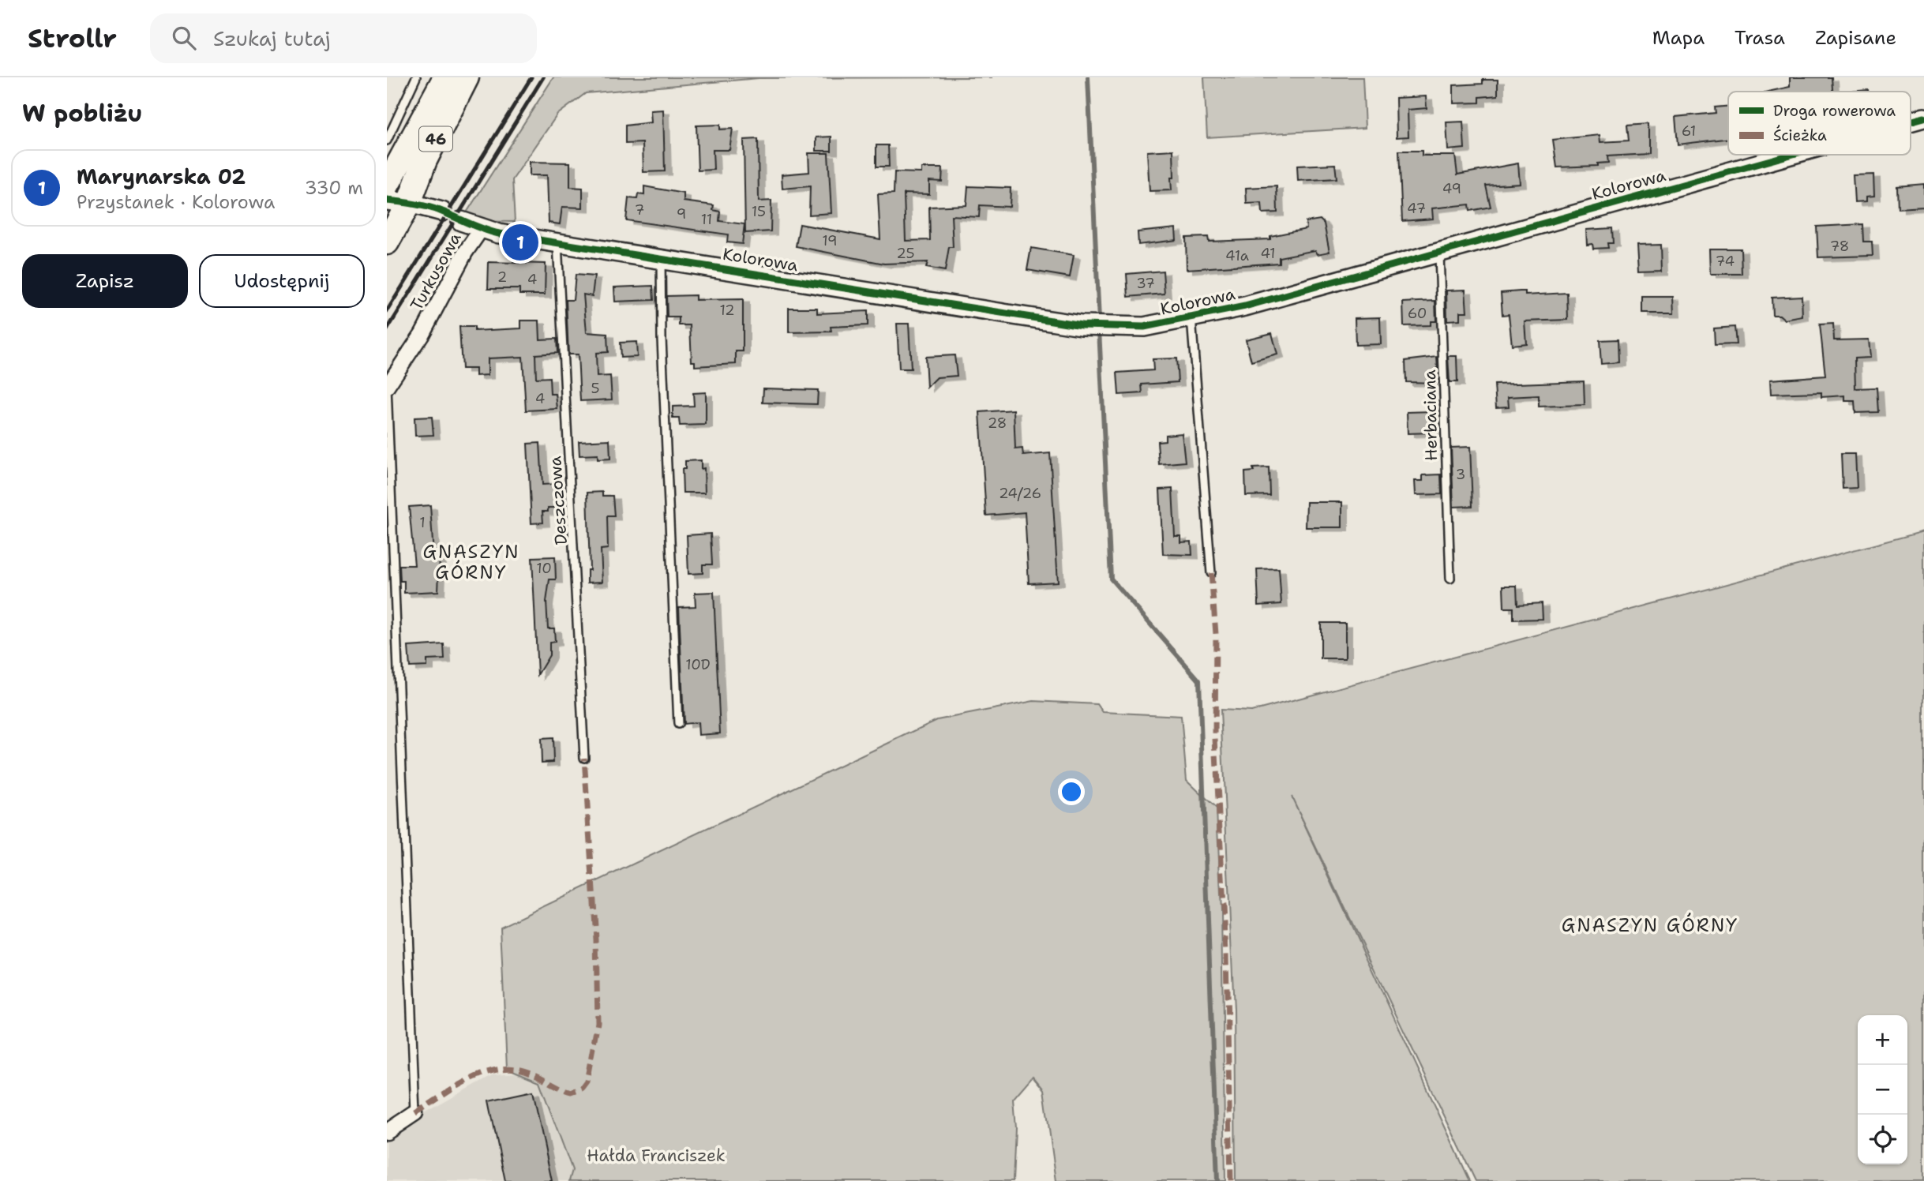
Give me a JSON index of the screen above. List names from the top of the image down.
{
  "streets": {
    "main road": ["46"],
    "street": ["Kolorowa", "Turkusowa"],
    "lane": ["Herbaciana", "Deszczowa"]
  },
  "crossings": [
    ["Kolorowa", "Turkusowa"],
    ["Kolorowa", "Herbaciana"],
    ["Kolorowa", "Deszczowa"]
  ],
  "districts": ["GNASZYN GÓRNY", "GNASZYN GÓRNY"],
  "parks": ["Hałda Franciszek"],
  "house_numbers": [
    "61",
    "49",
    "47",
    "7",
    "15",
    "9",
    "11",
    "19",
    "78",
    "25",
    "41",
    "41a",
    "74",
    "2",
    "4",
    "37",
    "12",
    "60",
    "5",
    "4",
    "28",
    "3",
    "24/26",
    "1",
    "10",
    "10D"
  ],
  "legend": ["Droga rowerowa", "Ścieżka"],
  "page": {
    "header": "Strollr",
    "search": "Szukaj tutaj",
    "nav": ["Mapa", "Trasa", "Zapisane"],
    "heading": "W pobliżu",
    "list": [
      {
        "mark": "1",
        "name": "Marynarska 02",
        "note": "Przystanek · Kolorowa",
        "value": "330 m"
      }
    ],
    "pins": "1",
    "buttons": ["Zapisz", "Udostępnij"],
    "map_buttons": ["+", "−"]
  }
}
